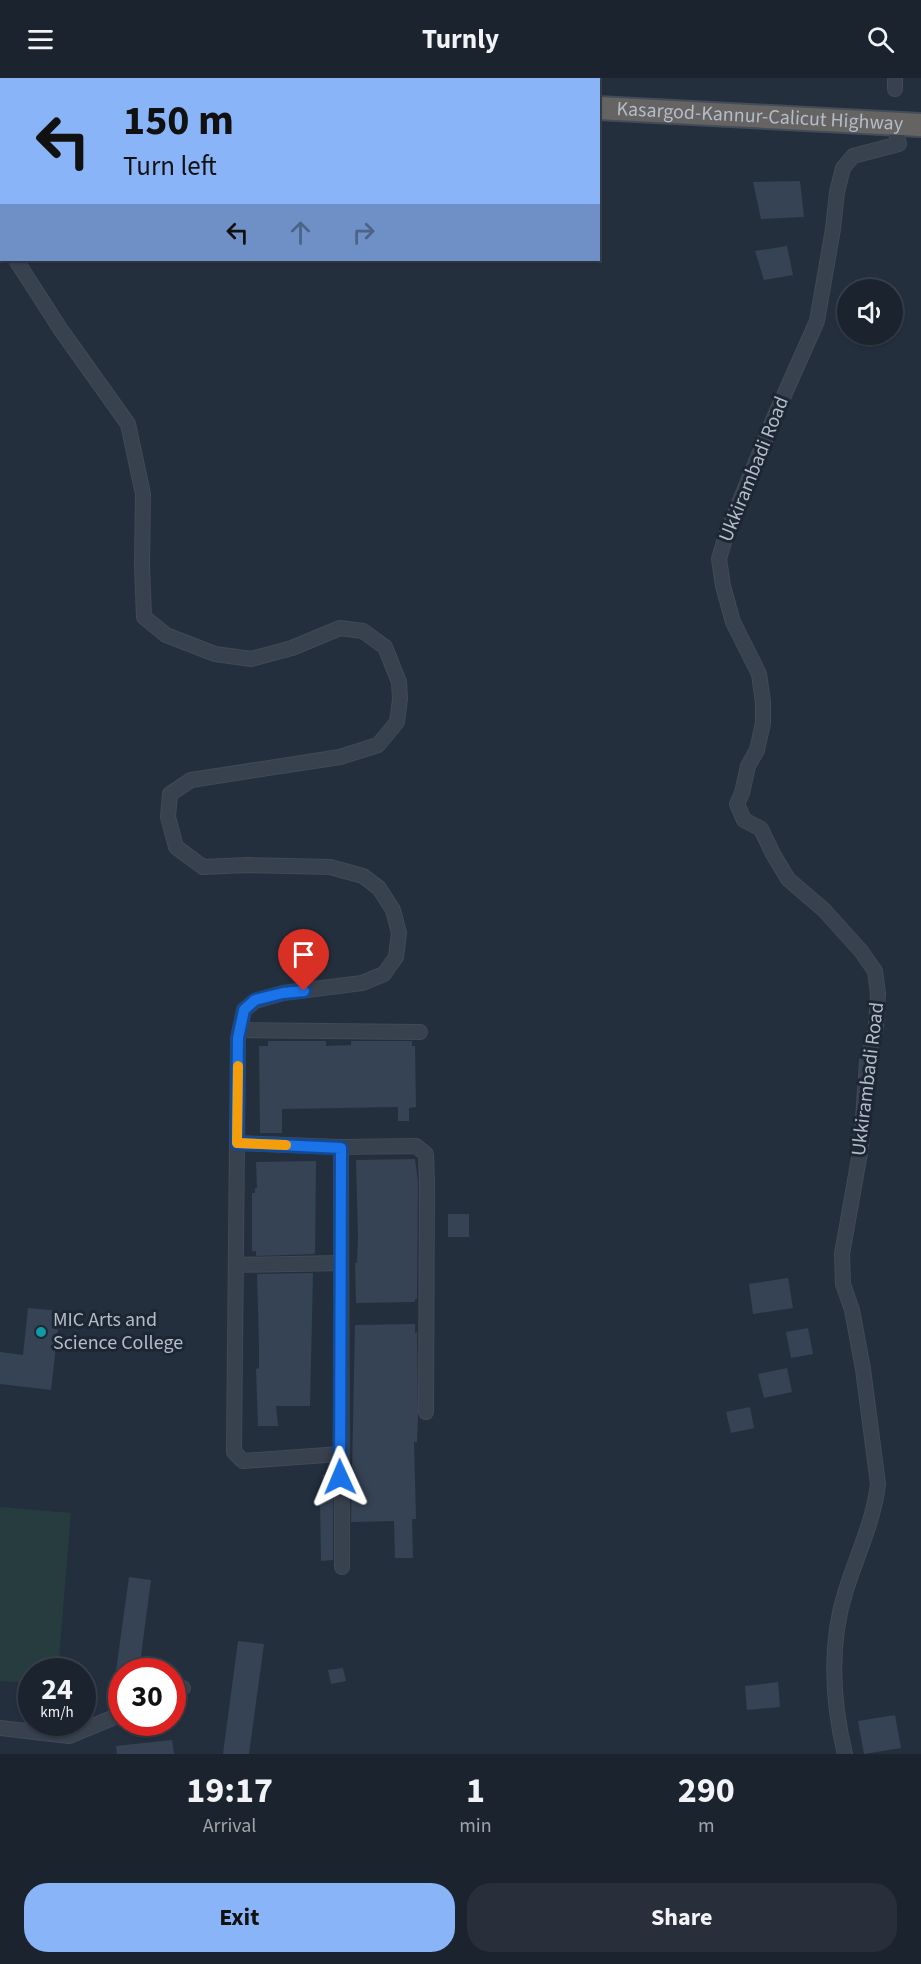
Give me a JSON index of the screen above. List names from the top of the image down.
{
  "streets": {
    "highway": ["Kasargod-Kannur-Calicut Highway"],
    "street": ["Ukkirambadi Road"]
  },
  "crossings": [
    ["Kasargod-Kannur-Calicut Highway", "Ukkirambadi Road"]
  ],
  "places": ["MIC Arts and Science College"],
  "page": {
    "header": "Turnly",
    "turn": ["150 m", "Turn left"],
    "speed": "24 km/h",
    "limit": "30",
    "eta": [
      "19:17",
      "Arrival",
      "1",
      "min",
      "290",
      "m"
    ],
    "buttons": ["Exit", "Share"]
  }
}
